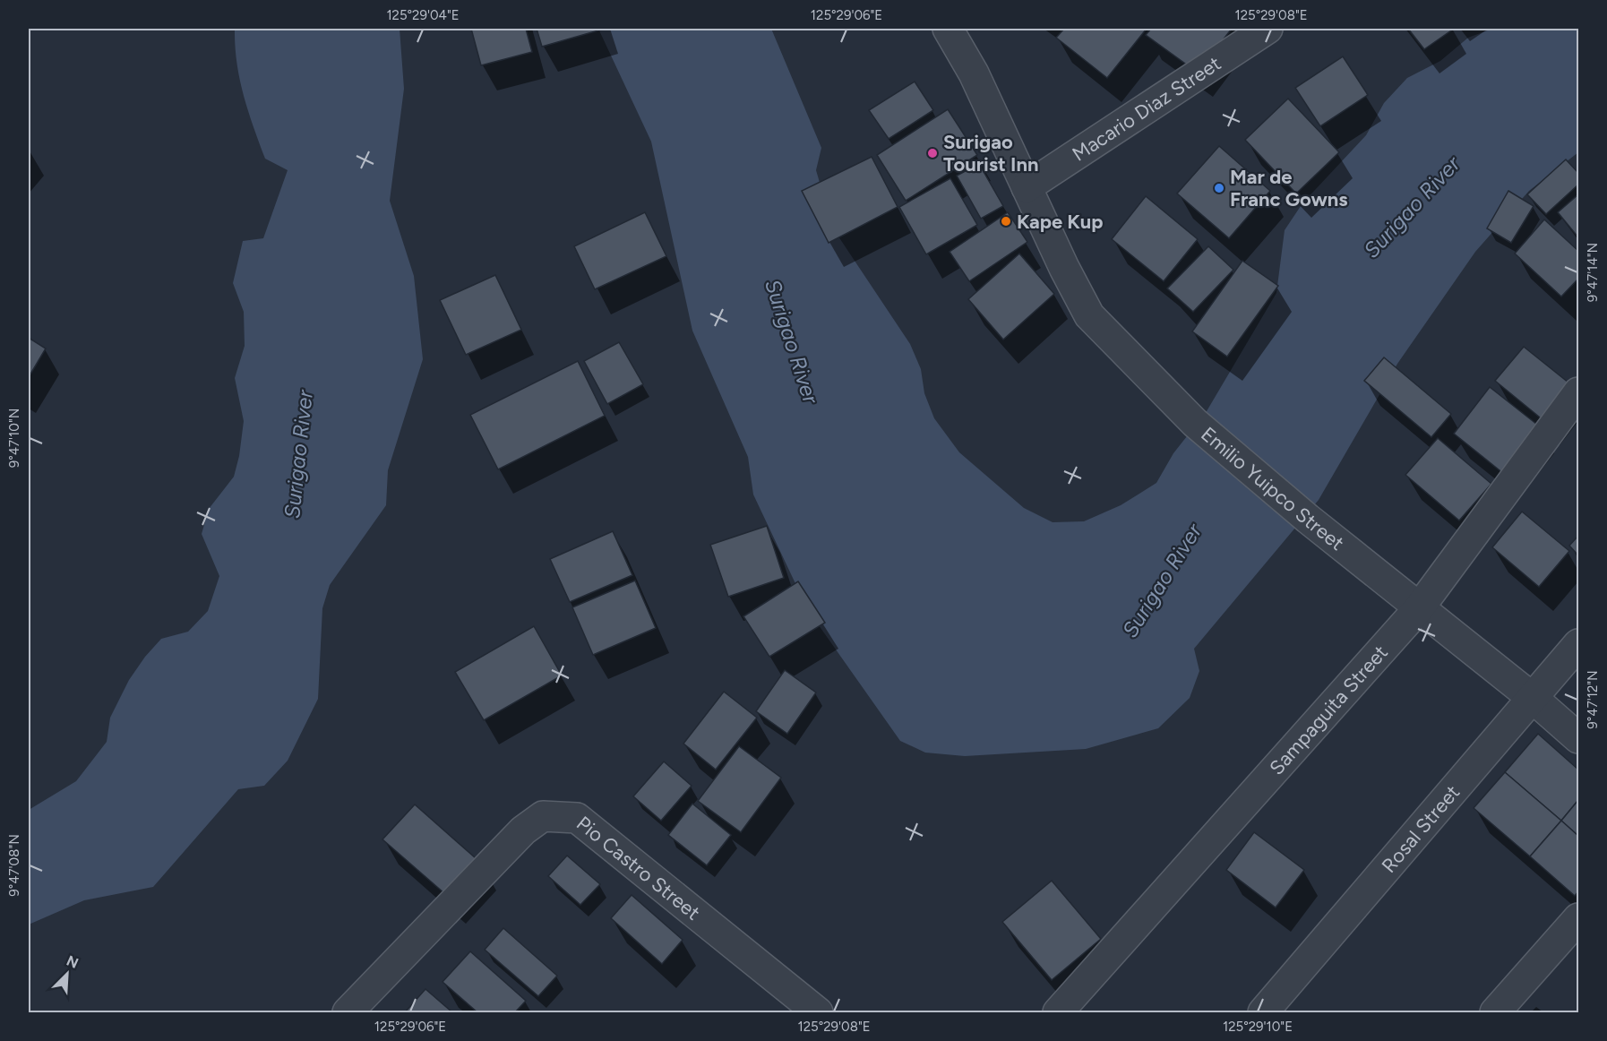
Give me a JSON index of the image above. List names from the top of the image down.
{
  "streets": {
    "street": [
      "Macario Diaz Street",
      "Emilio Yuipco Street",
      "Sampaguita Street",
      "Rosal Street",
      "Pio Castro Street"
    ]
  },
  "crossings": [
    ["Macario Diaz Street", "Emilio Yuipco Street"],
    ["Emilio Yuipco Street", "Sampaguita Street"],
    ["Emilio Yuipco Street", "Rosal Street"]
  ],
  "water": ["Surigao River"],
  "places": ["Surigao Tourist Inn", "Mar de Franc Gowns", "Kape Kup"],
  "north": "top right",
  "coordinates": [
    "125°29'04\"E",
    "125°29'06\"E",
    "125°29'08\"E",
    "9°47'14\"N",
    "9°47'10\"N",
    "9°47'12\"N",
    "9°47'08\"N",
    "125°29'10\"E"
  ]
}
